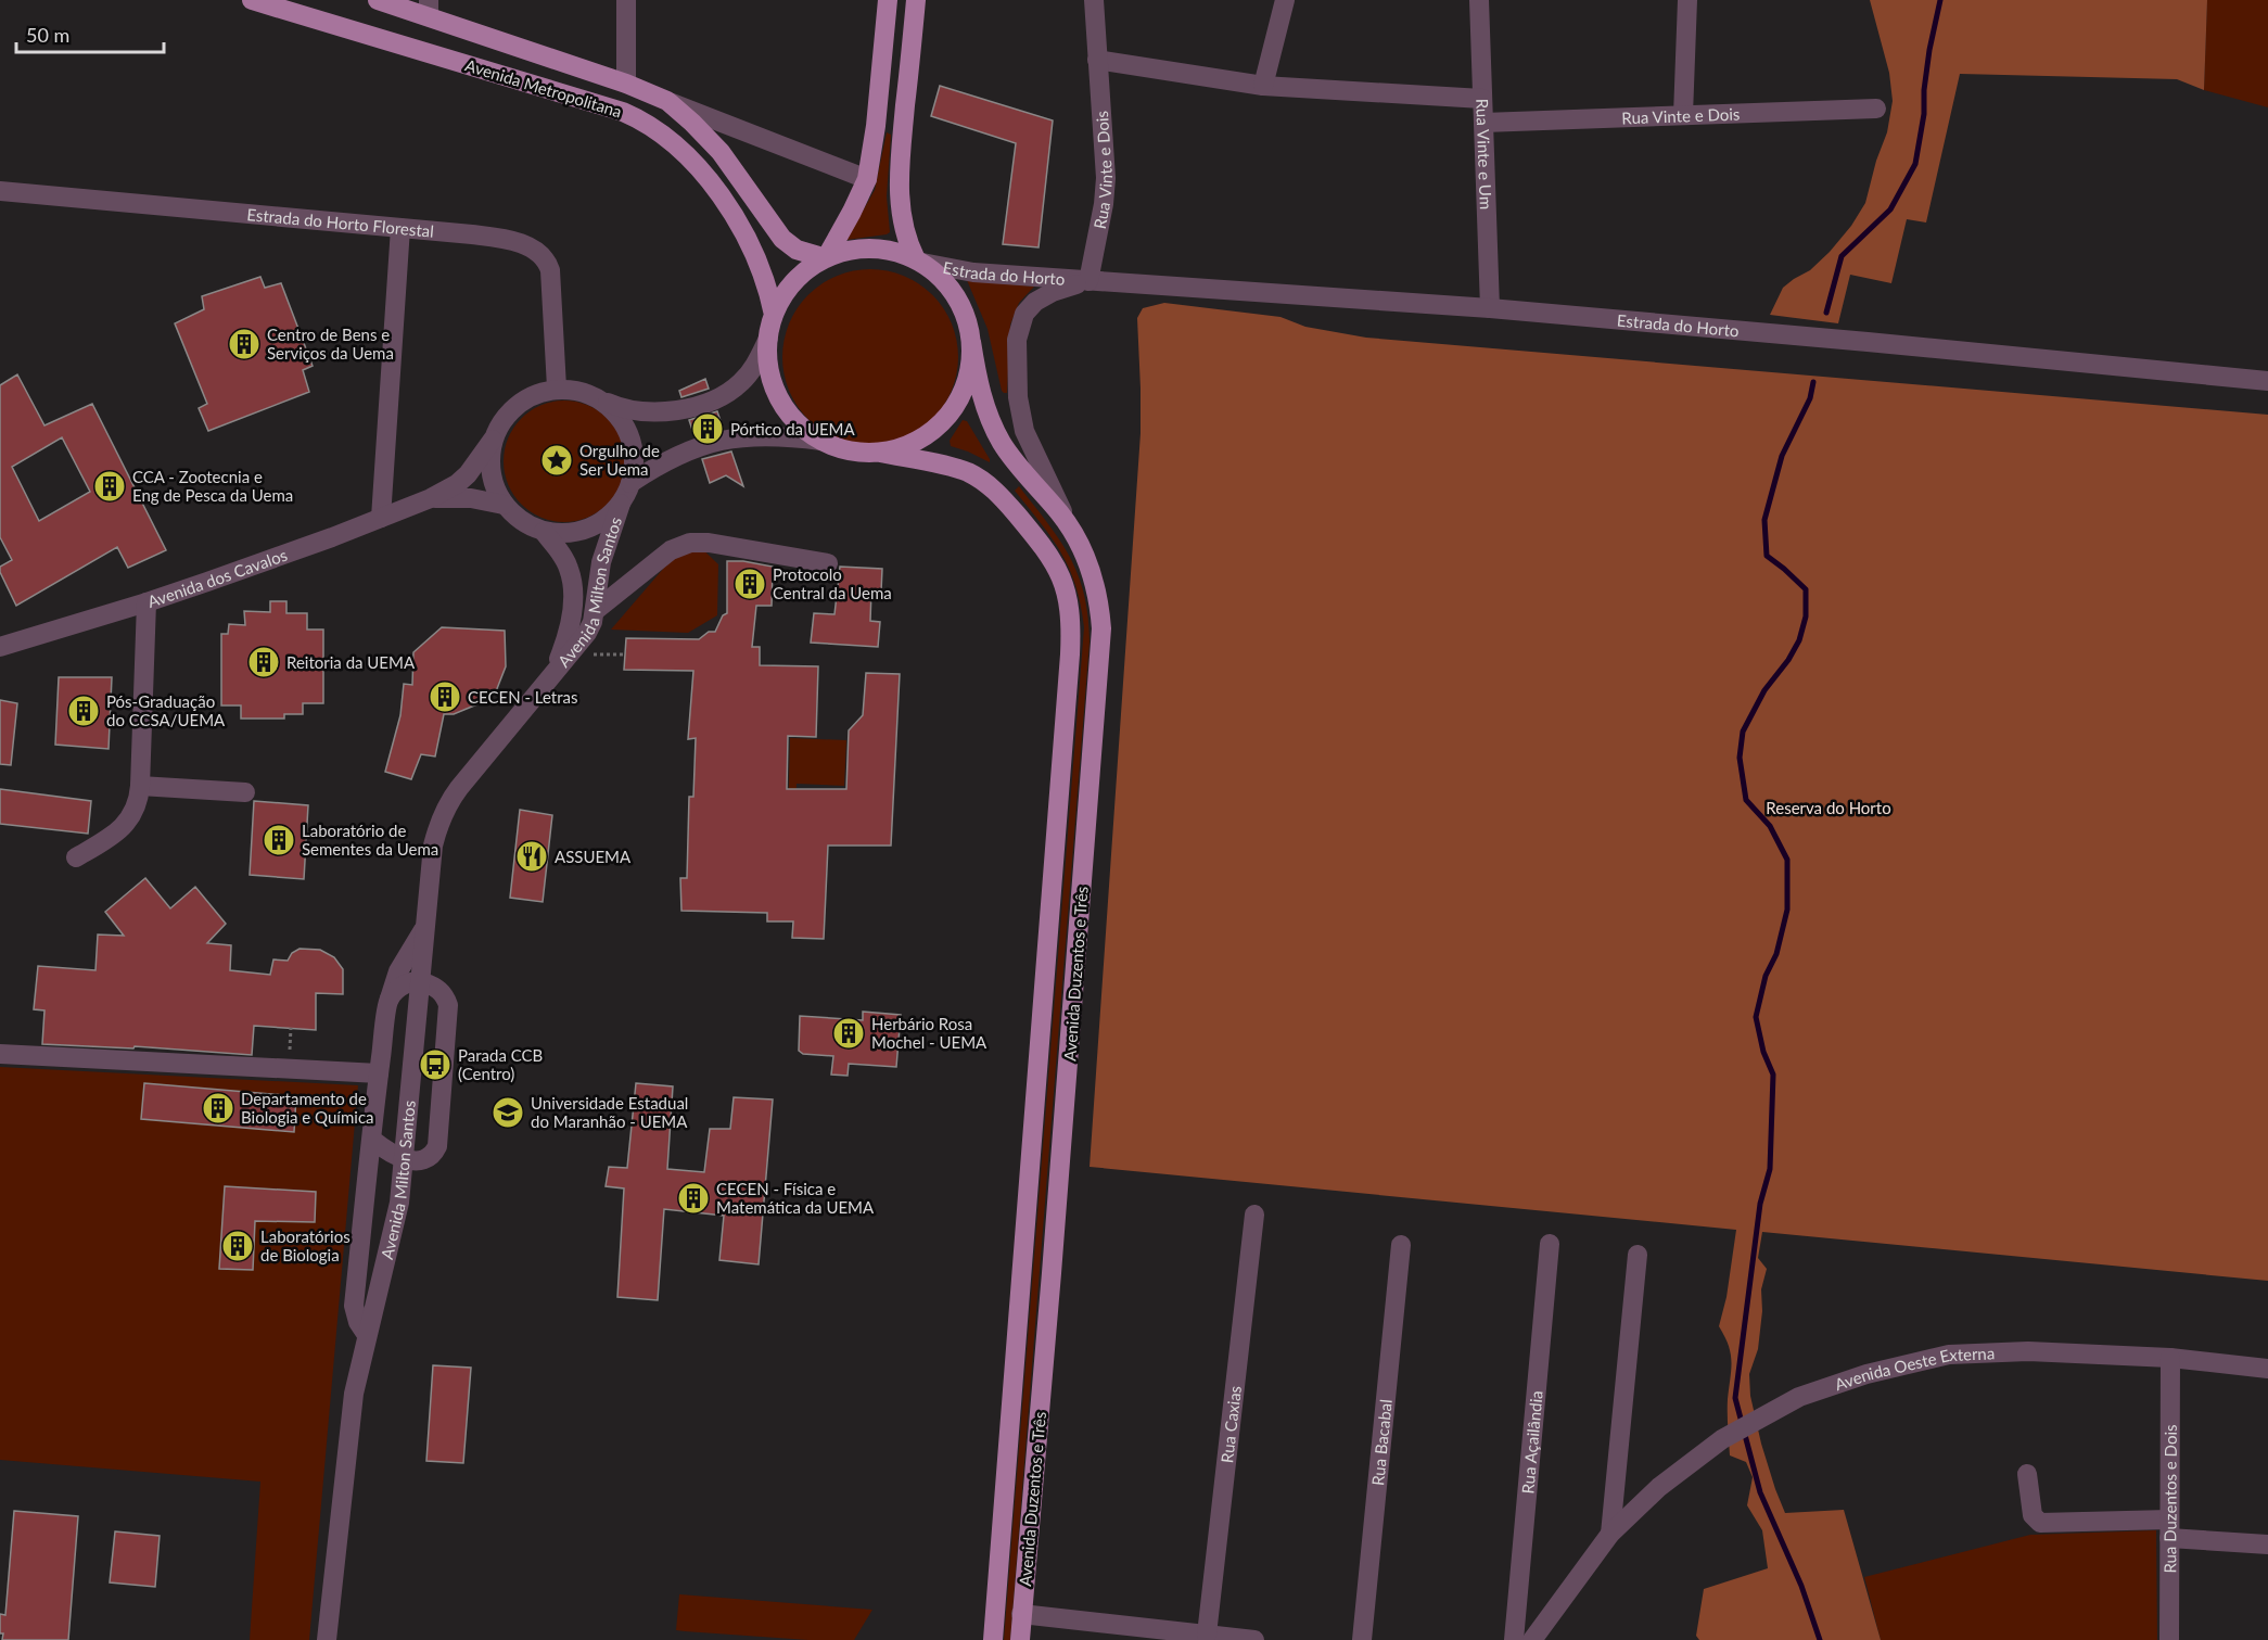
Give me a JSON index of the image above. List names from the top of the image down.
{
  "streets": {
    "main road": ["Avenida Metropolitana", "Avenida Duzentos e Três"],
    "street": [
      "Rua Vinte e Dois",
      "Rua Vinte e Um",
      "Estrada do Horto Florestal",
      "Estrada do Horto",
      "Avenida dos Cavalos",
      "Avenida Milton Santos",
      "Avenida Oeste Externa",
      "Rua Caxias",
      "Rua Açailândia",
      "Rua Bacabal",
      "Rua Duzentos e Dois"
    ]
  },
  "crossings": [
    ["Avenida Metropolitana", "Estrada do Horto"],
    ["Avenida Metropolitana", "Avenida Duzentos e Três"],
    ["Rua Vinte e Dois", "Rua Vinte e Um"],
    ["Rua Vinte e Dois", "Estrada do Horto"],
    ["Rua Vinte e Um", "Estrada do Horto"],
    ["Estrada do Horto Florestal", "Avenida dos Cavalos"],
    ["Estrada do Horto Florestal", "Avenida Milton Santos"],
    ["Estrada do Horto", "Avenida Duzentos e Três"],
    ["Avenida dos Cavalos", "Avenida Milton Santos"],
    ["Avenida Oeste Externa", "Rua Duzentos e Dois"]
  ],
  "parks": ["Reserva do Horto"],
  "places": {
    "building": [
      "Centro de Bens e Serviços da Uema",
      "Pórtico da UEMA",
      "CCA - Zootecnia e Eng de Pesca da Uema",
      "Protocolo Central da Uema",
      "Reitoria da UEMA",
      "CECEN - Letras",
      "Pós-Graduação do CCSA/UEMA",
      "Laboratório de Sementes da Uema",
      "Herbário Rosa Mochel - UEMA",
      "Departamento de Biologia e Química",
      "CECEN - Física e Matemática da UEMA",
      "Laboratórios de Biologia"
    ],
    "place": ["Orgulho de Ser Uema"],
    "restaurant": ["ASSUEMA"],
    "bus stop": ["Parada CCB (Centro)"],
    "school or university": ["Universidade Estadual do Maranhão - UEMA"]
  },
  "scale_bar": "50 m"
}
